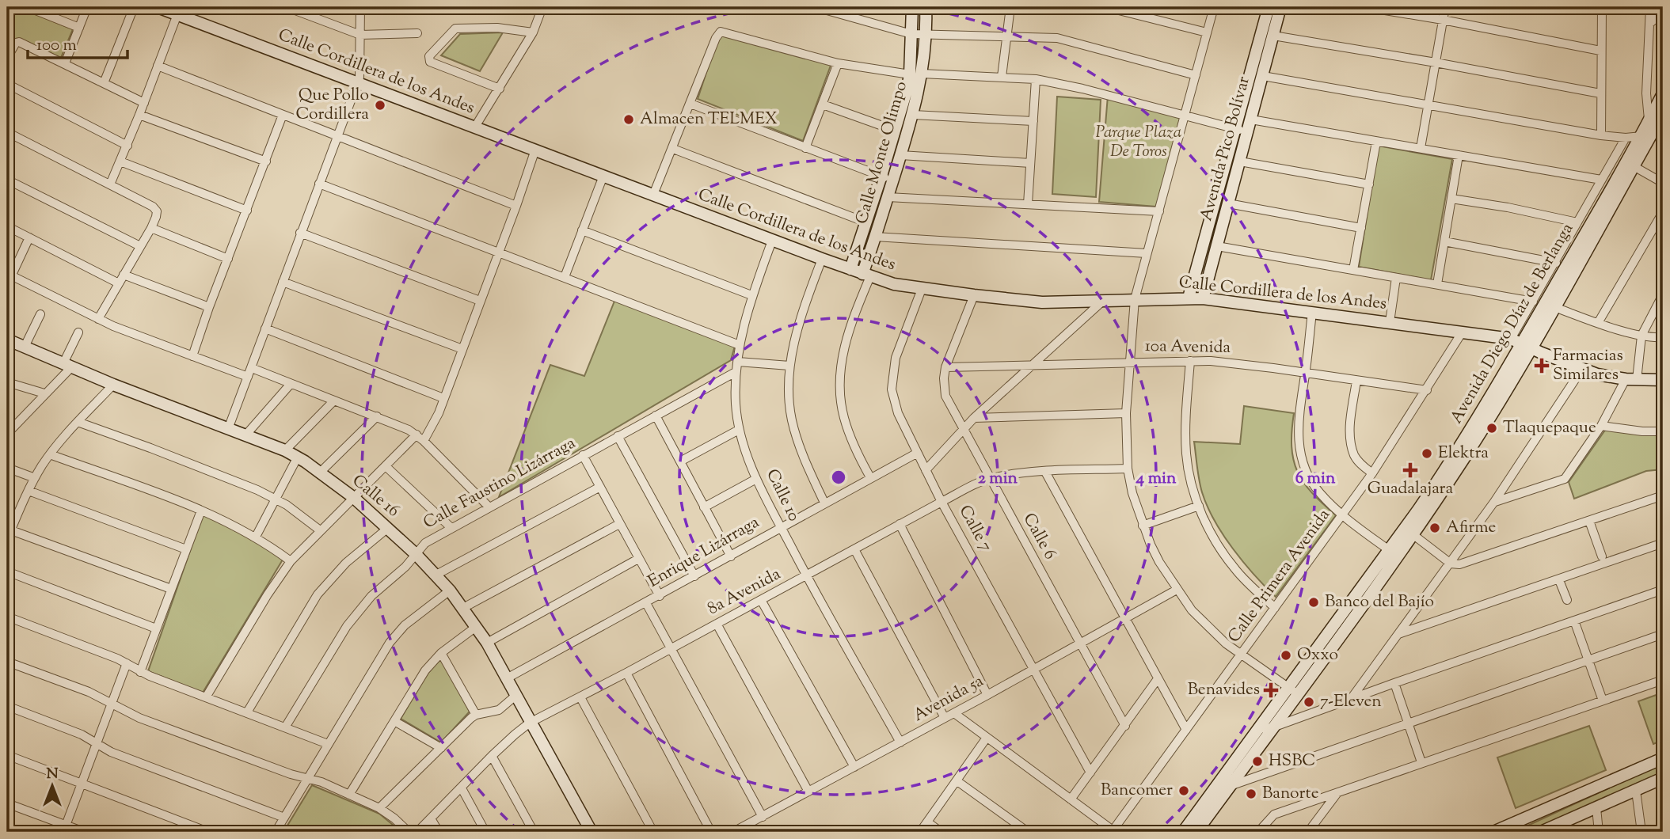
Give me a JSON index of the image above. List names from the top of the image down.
{
  "streets": {
    "street": [
      "Calle Cordillera de los Andes",
      "Avenida Pico Bolívar",
      "Calle Monte Olimpo",
      "Avenida Diego Díaz de Berlanga",
      "10a Avenida",
      "Calle Faustino Lizárraga",
      "Calle 10",
      "Calle 16",
      "Calle 7",
      "Calle 6",
      "Enrique Lizárraga",
      "Calle Primera Avenida",
      "8a Avenida",
      "Avenida 5a"
    ]
  },
  "crossings": [
    ["Calle Cordillera de los Andes", "Avenida Pico Bolívar"],
    ["Calle Cordillera de los Andes", "Calle Monte Olimpo"],
    ["Calle Cordillera de los Andes", "Avenida Diego Díaz de Berlanga"],
    ["Calle Cordillera de los Andes", "Calle 10"],
    ["Calle Cordillera de los Andes", "Calle 7"],
    ["Calle Cordillera de los Andes", "Calle 6"],
    ["Calle Cordillera de los Andes", "Calle Primera Avenida"],
    ["10a Avenida", "Calle 6"],
    ["10a Avenida", "Calle Primera Avenida"],
    ["Calle Faustino Lizárraga", "Calle 10"],
    ["Calle Faustino Lizárraga", "Calle 16"],
    ["Calle 10", "Enrique Lizárraga"],
    ["Calle 10", "8a Avenida"],
    ["Calle 10", "Avenida 5a"],
    ["Calle 16", "Enrique Lizárraga"],
    ["Calle 16", "8a Avenida"],
    ["Calle 7", "Enrique Lizárraga"],
    ["Calle 7", "8a Avenida"],
    ["Calle 7", "Avenida 5a"],
    ["Calle 6", "8a Avenida"],
    ["Calle 6", "Avenida 5a"]
  ],
  "parks": ["Parque Plaza De Toros"],
  "places": {
    "other": [
      "Que Pollo Cordillera",
      "Almacen TELMEX",
      "Tlaquepaque",
      "Elektra",
      "Afirme",
      "Banco del Bajío",
      "Oxxo",
      "7-Eleven",
      "HSBC",
      "Bancomer",
      "Banorte"
    ],
    "health": ["Farmacias Similares", "Guadalajara", "Benavides"]
  },
  "scale_bar": "100 m",
  "north": "top",
  "rings": ["2 min", "4 min", "6 min"]
}
